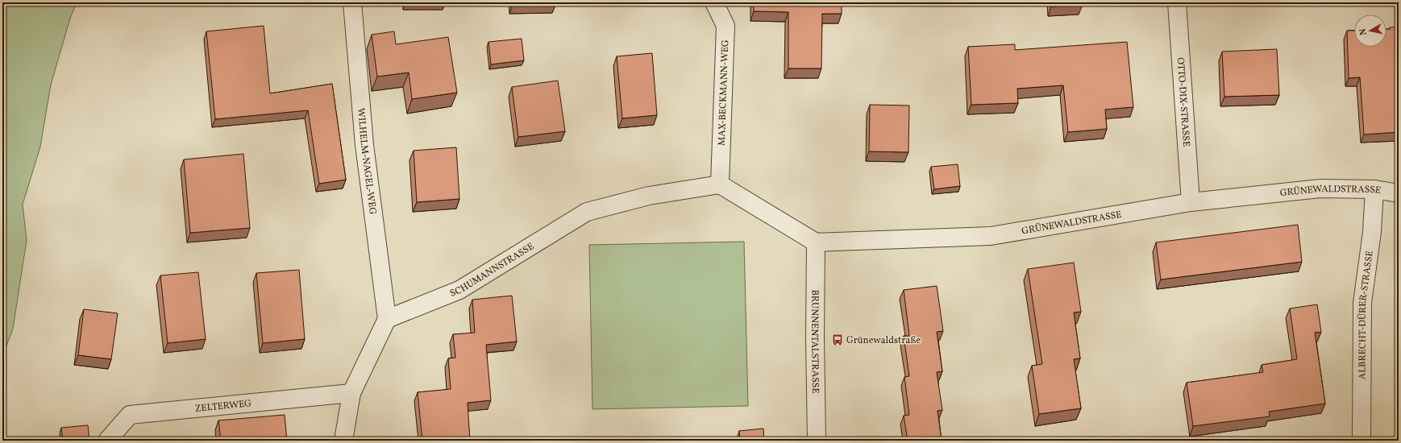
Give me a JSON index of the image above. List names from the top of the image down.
{
  "streets": {
    "street": [
      "MAX-BECKMANN-WEG",
      "OTTO-DIX-STRASSE",
      "WILHELM-NAGEL-WEG",
      "GRÜNEWALDSTRASSE",
      "SCHUMANNSTRASSE",
      "ALBRECHT-DÜRER-STRASSE",
      "BRUNNENTALSTRASSE",
      "ZELTERWEG"
    ]
  },
  "crossings": [
    ["MAX-BECKMANN-WEG", "SCHUMANNSTRASSE"],
    ["OTTO-DIX-STRASSE", "GRÜNEWALDSTRASSE"],
    ["WILHELM-NAGEL-WEG", "SCHUMANNSTRASSE"],
    ["GRÜNEWALDSTRASSE", "ALBRECHT-DÜRER-STRASSE"],
    ["GRÜNEWALDSTRASSE", "BRUNNENTALSTRASSE"]
  ],
  "places": {
    "bus stop": ["Grünewaldstraße"]
  },
  "north": "left"
}
